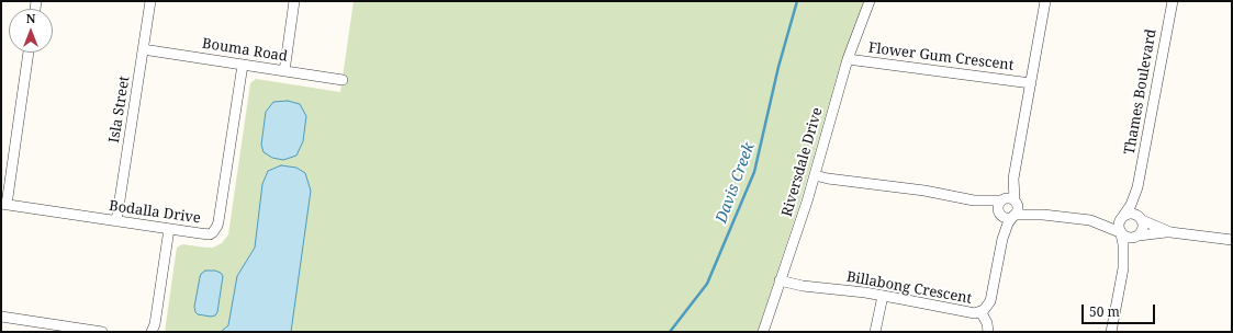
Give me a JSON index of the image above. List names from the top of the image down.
{
  "streets": {
    "street": [
      "Bouma Road",
      "Flower Gum Crescent",
      "Thames Boulevard",
      "Isla Street",
      "Riversdale Drive",
      "Bodalla Drive",
      "Billabong Crescent"
    ]
  },
  "crossings": [
    ["Bouma Road", "Isla Street"],
    ["Bouma Road", "Bodalla Drive"],
    ["Flower Gum Crescent", "Riversdale Drive"],
    ["Isla Street", "Bodalla Drive"],
    ["Riversdale Drive", "Billabong Crescent"]
  ],
  "water": ["Davis Creek"],
  "scale_bar": "50 m",
  "north": "top"
}
